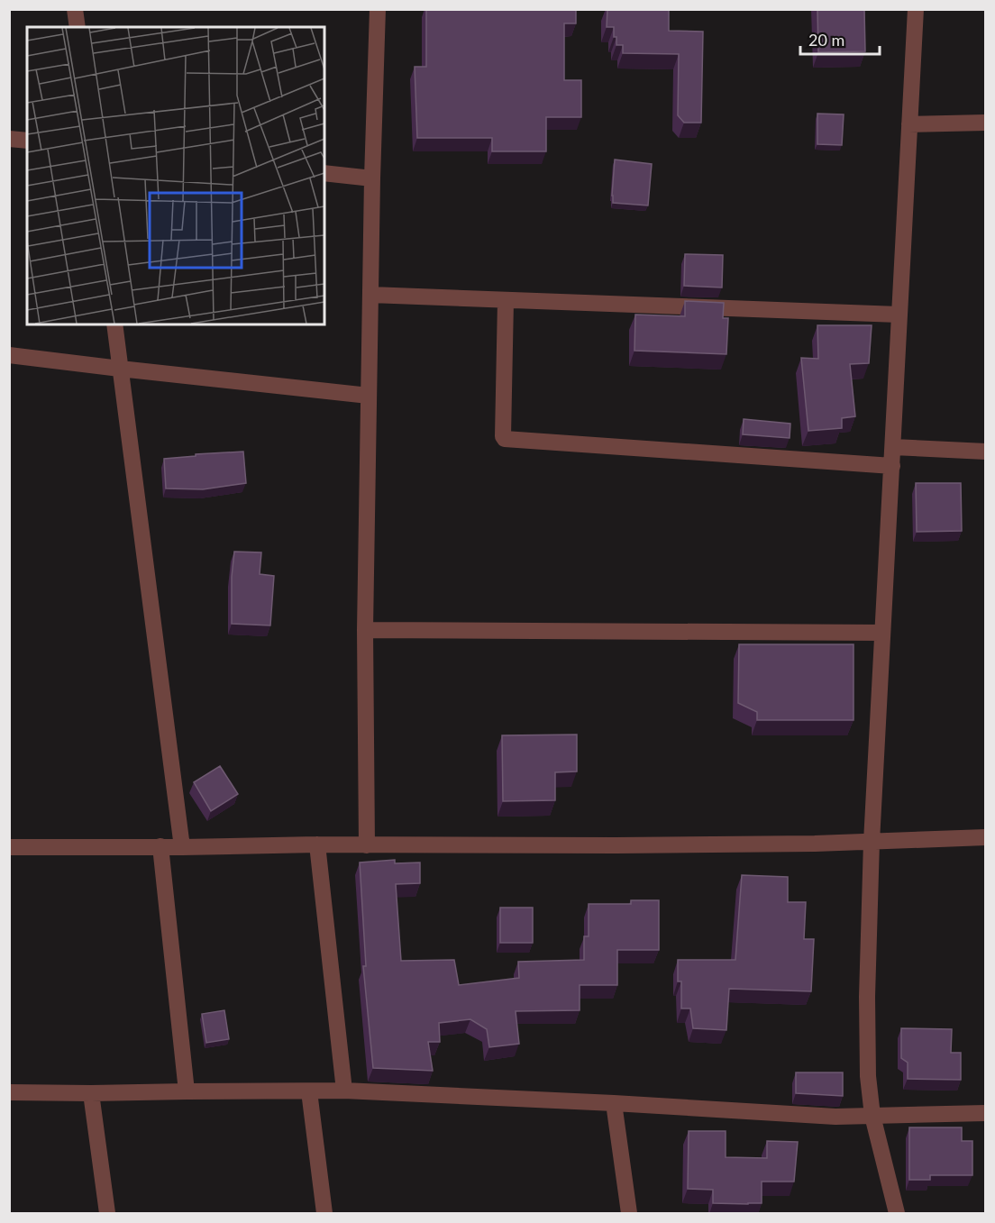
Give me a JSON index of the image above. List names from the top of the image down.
{
  "scale_bar": "20 m"
}
